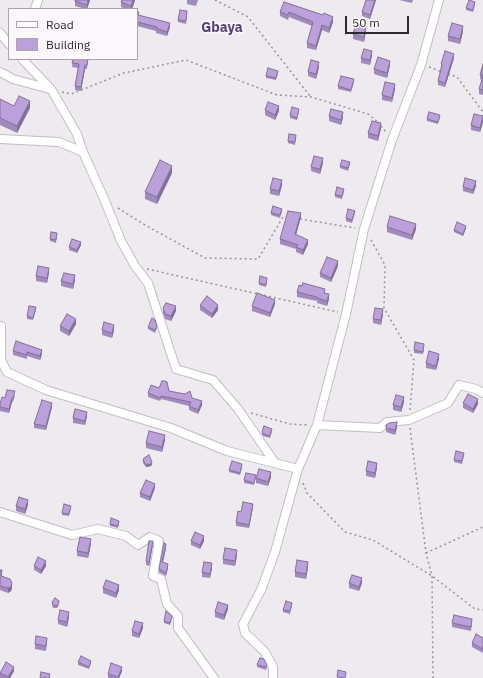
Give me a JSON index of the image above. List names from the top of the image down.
{
  "districts": ["Gbaya"],
  "legend": ["Road", "Building"],
  "scale_bar": "50 m"
}
